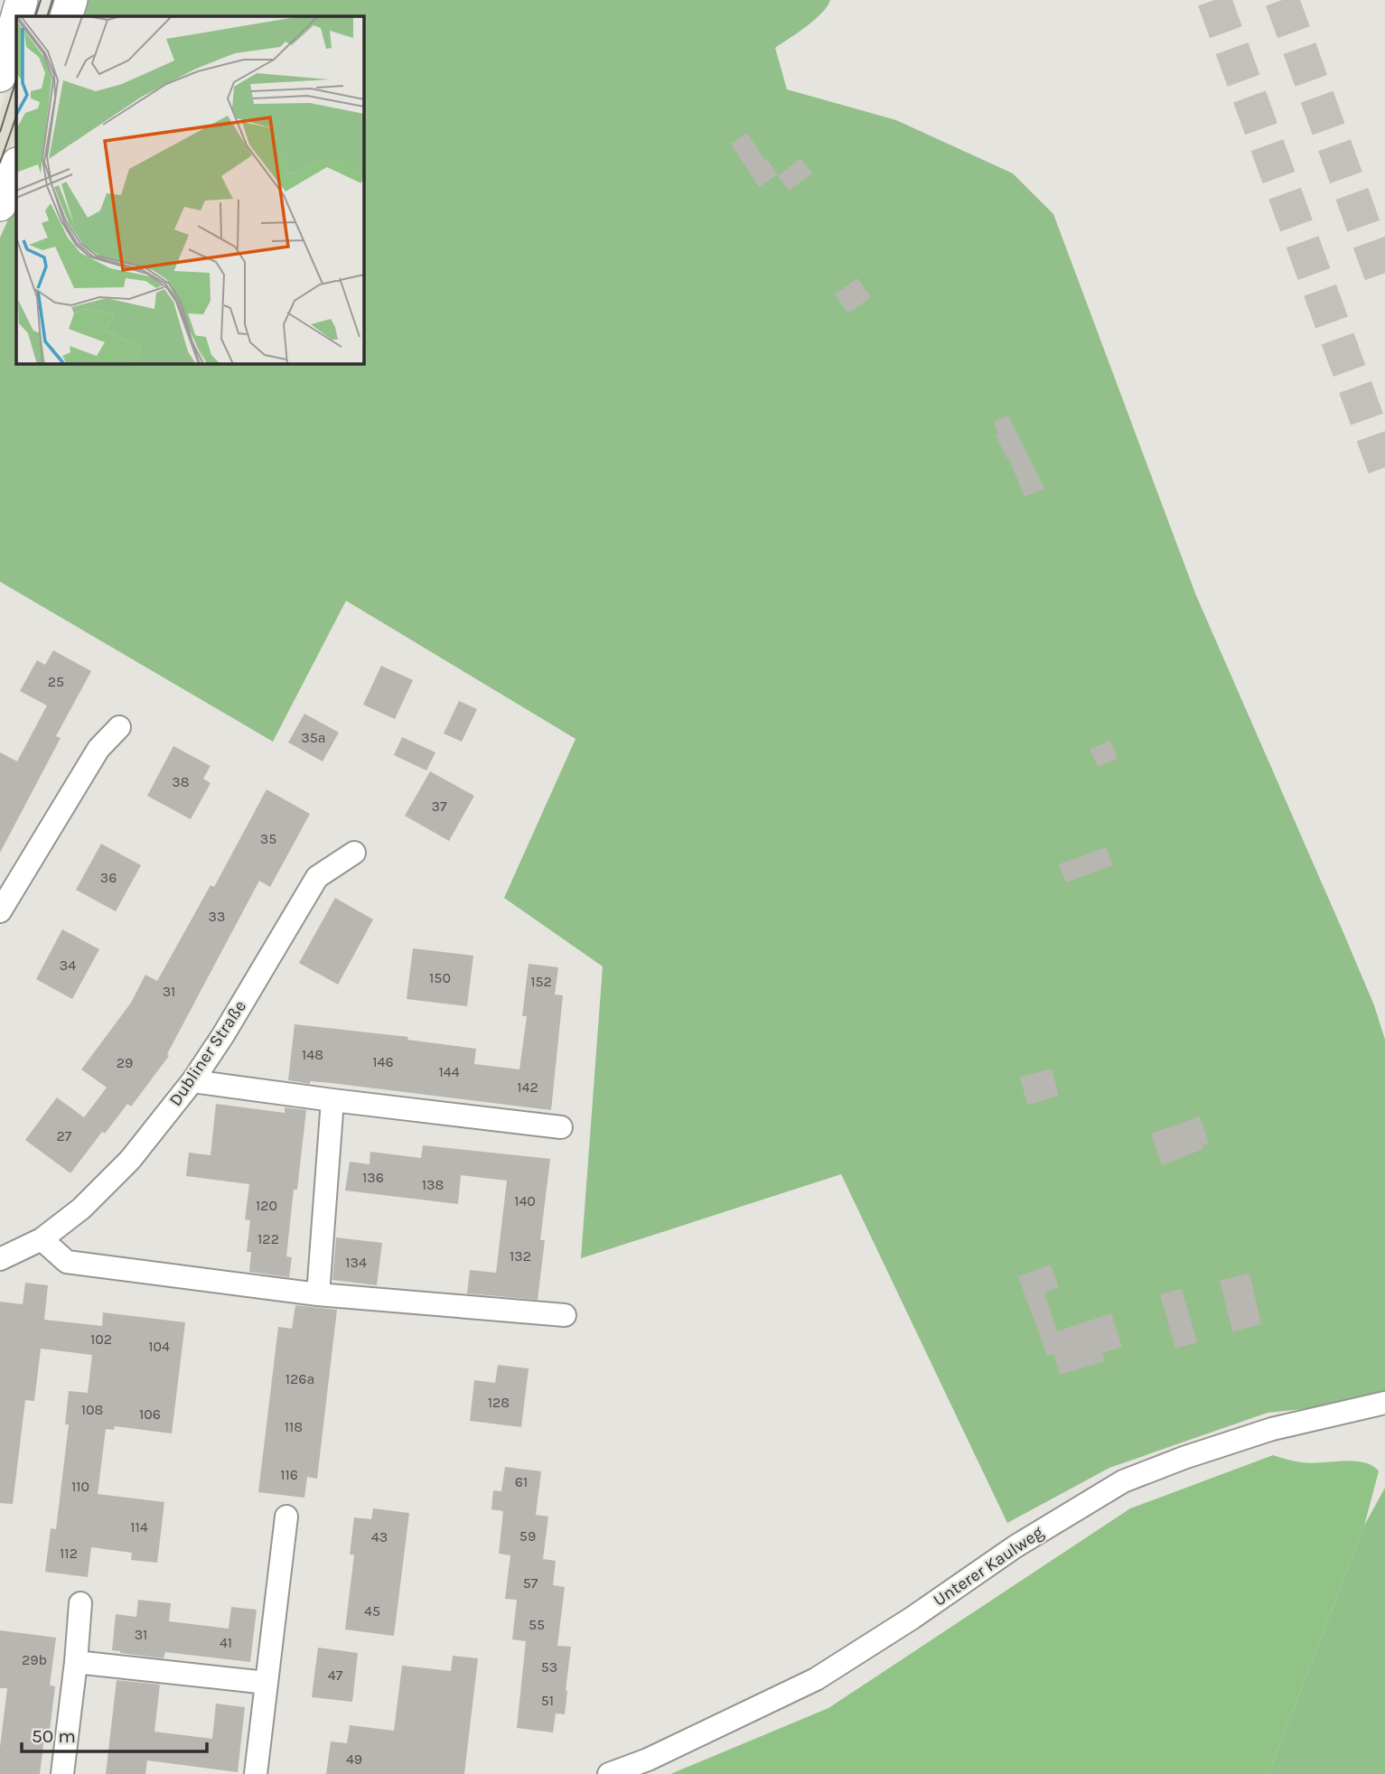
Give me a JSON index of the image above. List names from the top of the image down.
{
  "streets": {
    "street": ["Dubliner Straße", "Unterer Kaulweg"]
  },
  "house_numbers": [
    "25",
    "35a",
    "38",
    "37",
    "35",
    "36",
    "33",
    "34",
    "150",
    "152",
    "31",
    "148",
    "146",
    "29",
    "144",
    "142",
    "27",
    "136",
    "138",
    "140",
    "120",
    "122",
    "132",
    "134",
    "102",
    "104",
    "126a",
    "128",
    "108",
    "106",
    "118",
    "116",
    "61",
    "110",
    "114",
    "59",
    "43",
    "112",
    "57",
    "45",
    "55",
    "31",
    "41",
    "29b",
    "53",
    "47",
    "51",
    "49"
  ],
  "scale_bar": "50 m"
}
